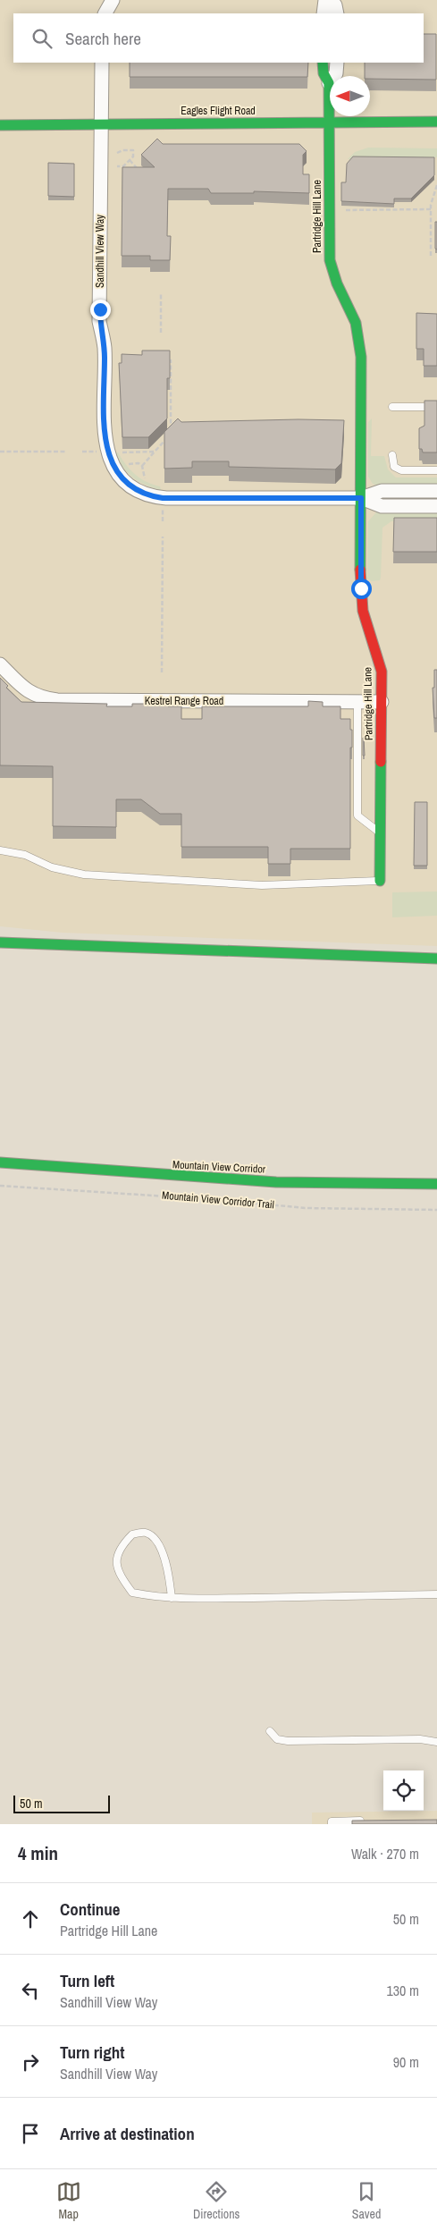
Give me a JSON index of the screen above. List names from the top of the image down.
{
  "streets": {
    "main road": ["Eagles Flight Road", "Partridge Hill Lane", "Mountain View Corridor"],
    "street": ["Sandhill View Way", "Kestrel Range Road"],
    "path": ["Mountain View Corridor Trail"]
  },
  "crossings": [
    ["Eagles Flight Road", "Partridge Hill Lane"],
    ["Eagles Flight Road", "Sandhill View Way"],
    ["Partridge Hill Lane", "Sandhill View Way"],
    ["Partridge Hill Lane", "Kestrel Range Road"]
  ],
  "scale_bar": "50 m",
  "north": "left",
  "page": {
    "search": "Search here",
    "scale": "50 m",
    "heading": ["4 min", "Walk · 270 m"],
    "list": [
      ["Continue", "Partridge Hill Lane", "50 m"],
      ["Turn left", "Sandhill View Way", "130 m"],
      ["Turn right", "Sandhill View Way", "90 m"],
      "Arrive at destination"
    ],
    "nav": ["Map", "Directions", "Saved"]
  }
}
